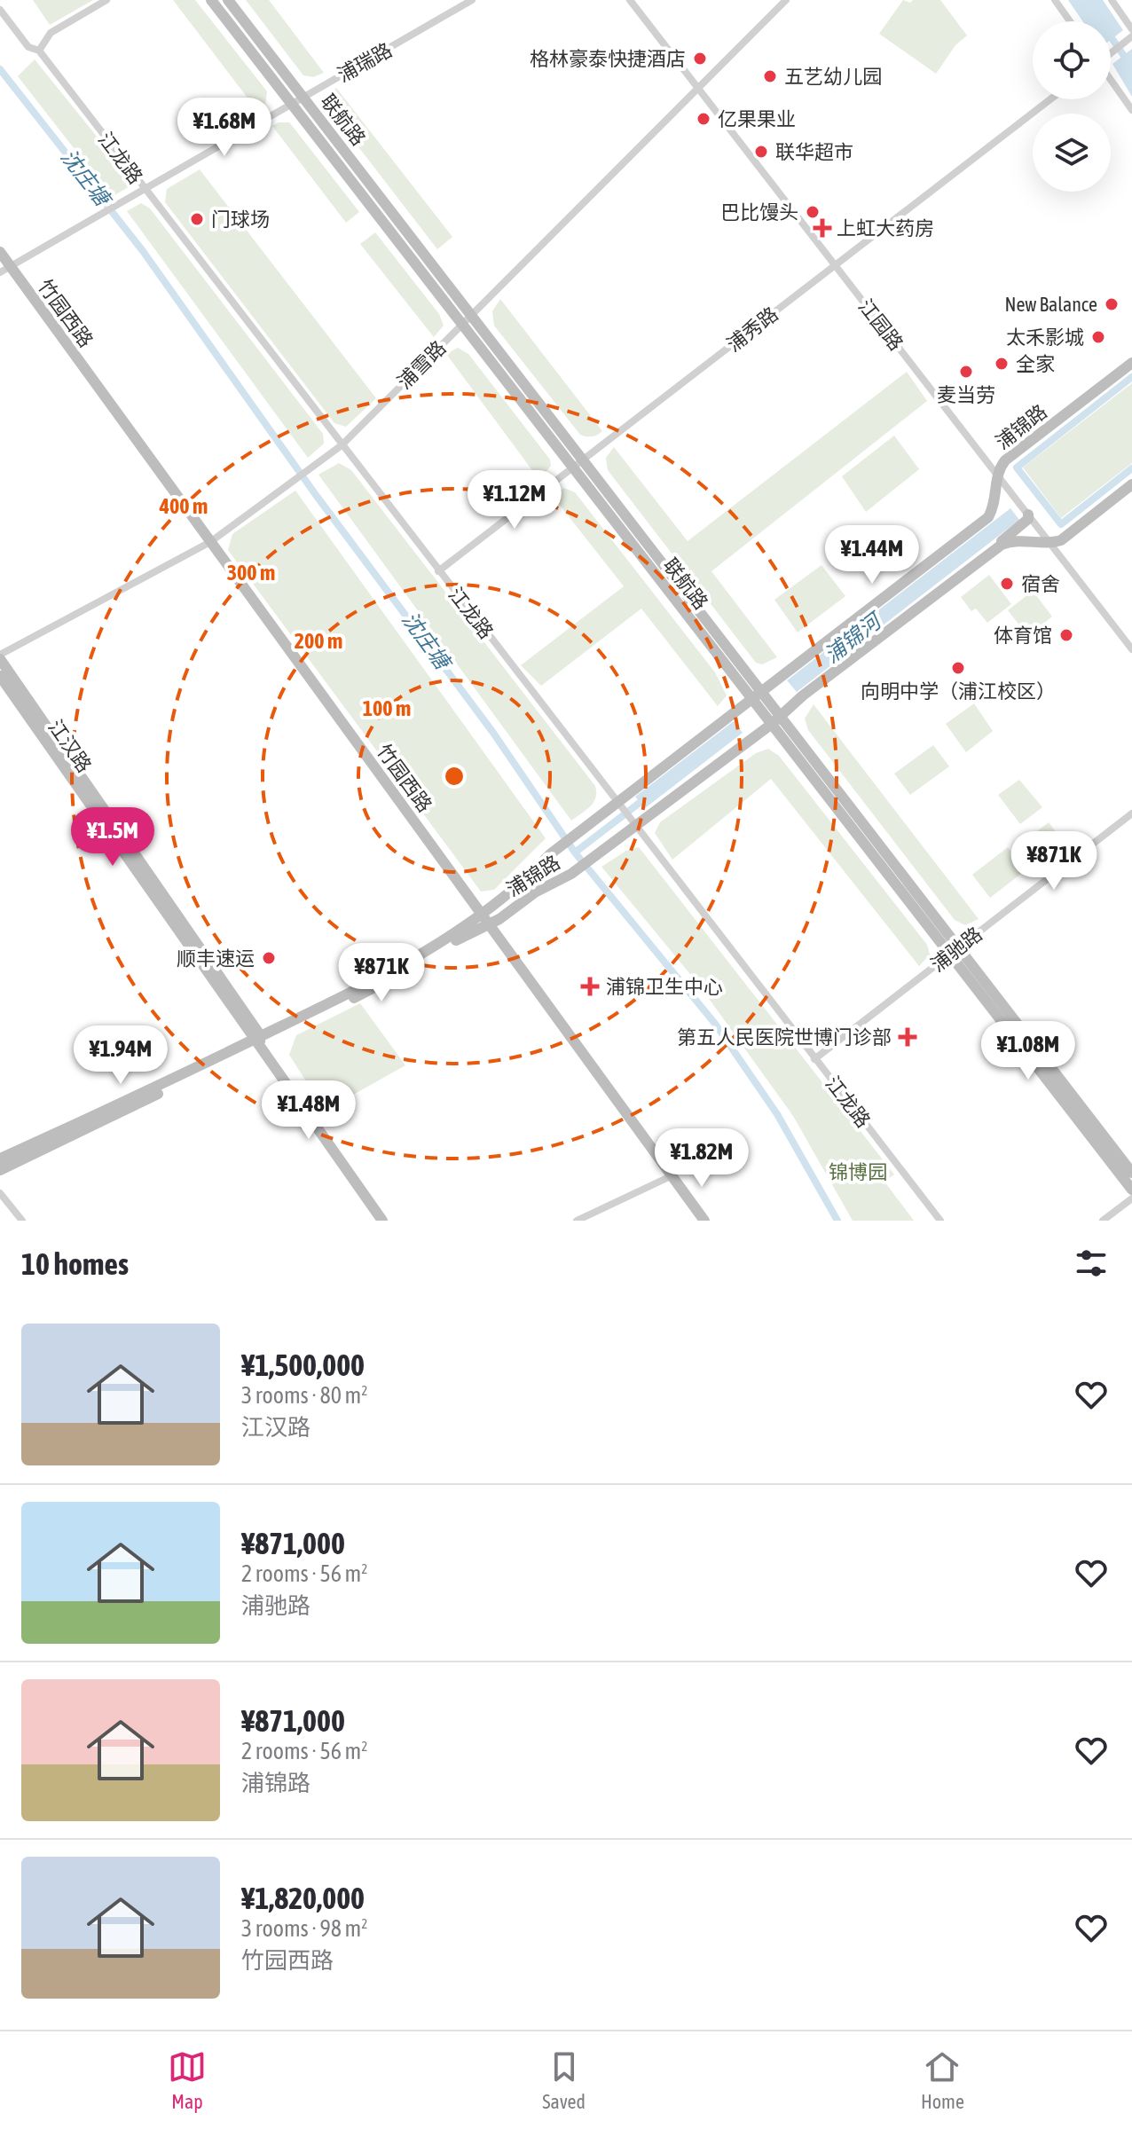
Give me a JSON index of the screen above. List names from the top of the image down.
{
  "streets": {
    "street": [
      "浦瑞路",
      "联航路",
      "江龙路",
      "竹园西路",
      "江园路",
      "浦秀路",
      "浦雪路",
      "浦锦路",
      "江汉路",
      "浦驰路"
    ]
  },
  "crossings": [
    ["浦瑞路", "联航路"],
    ["浦瑞路", "江龙路"],
    ["浦瑞路", "竹园西路"],
    ["联航路", "浦秀路"],
    ["联航路", "浦雪路"],
    ["联航路", "浦锦路"],
    ["联航路", "浦驰路"],
    ["江龙路", "浦秀路"],
    ["江龙路", "浦雪路"],
    ["江龙路", "浦锦路"],
    ["江龙路", "浦驰路"],
    ["竹园西路", "浦雪路"],
    ["竹园西路", "浦锦路"],
    ["江园路", "浦秀路"],
    ["江园路", "浦雪路"],
    ["江园路", "浦锦路"],
    ["浦锦路", "江汉路"]
  ],
  "water": ["沈庄塘", "浦锦河"],
  "parks": ["锦博园"],
  "places": {
    "other": [
      "格林豪泰快捷酒店",
      "五艺幼儿园",
      "亿果果业",
      "联华超市",
      "巴比馒头",
      "门球场",
      "New Balance",
      "太禾影城",
      "全家",
      "麦当劳",
      "宿舍",
      "体育馆",
      "向明中学（浦江校区）",
      "顺丰速运"
    ],
    "health": ["上虹大药房", "浦锦卫生中心", "第五人民医院世博门诊部"]
  },
  "page": {
    "price": [
      "¥1.68M",
      "¥1.12M",
      "¥1.44M",
      "¥1.5M",
      "¥871K",
      "¥871K",
      "¥1.08M",
      "¥1.94M",
      "¥1.48M",
      "¥1.82M"
    ],
    "heading": "10 homes",
    "list": [
      {
        "name": "¥1,500,000",
        "note": "3 rooms · 80 m² · 江汉路"
      },
      {
        "name": "¥871,000",
        "note": "2 rooms · 56 m² · 浦驰路"
      },
      {
        "name": "¥871,000",
        "note": "2 rooms · 56 m² · 浦锦路"
      },
      {
        "name": "¥1,820,000",
        "note": "3 rooms · 98 m² · 竹园西路"
      }
    ],
    "tabs": ["Map", "Saved", "Home"]
  },
  "rings": [
    "400 m",
    "300 m",
    "200 m",
    "100 m"
  ]
}
